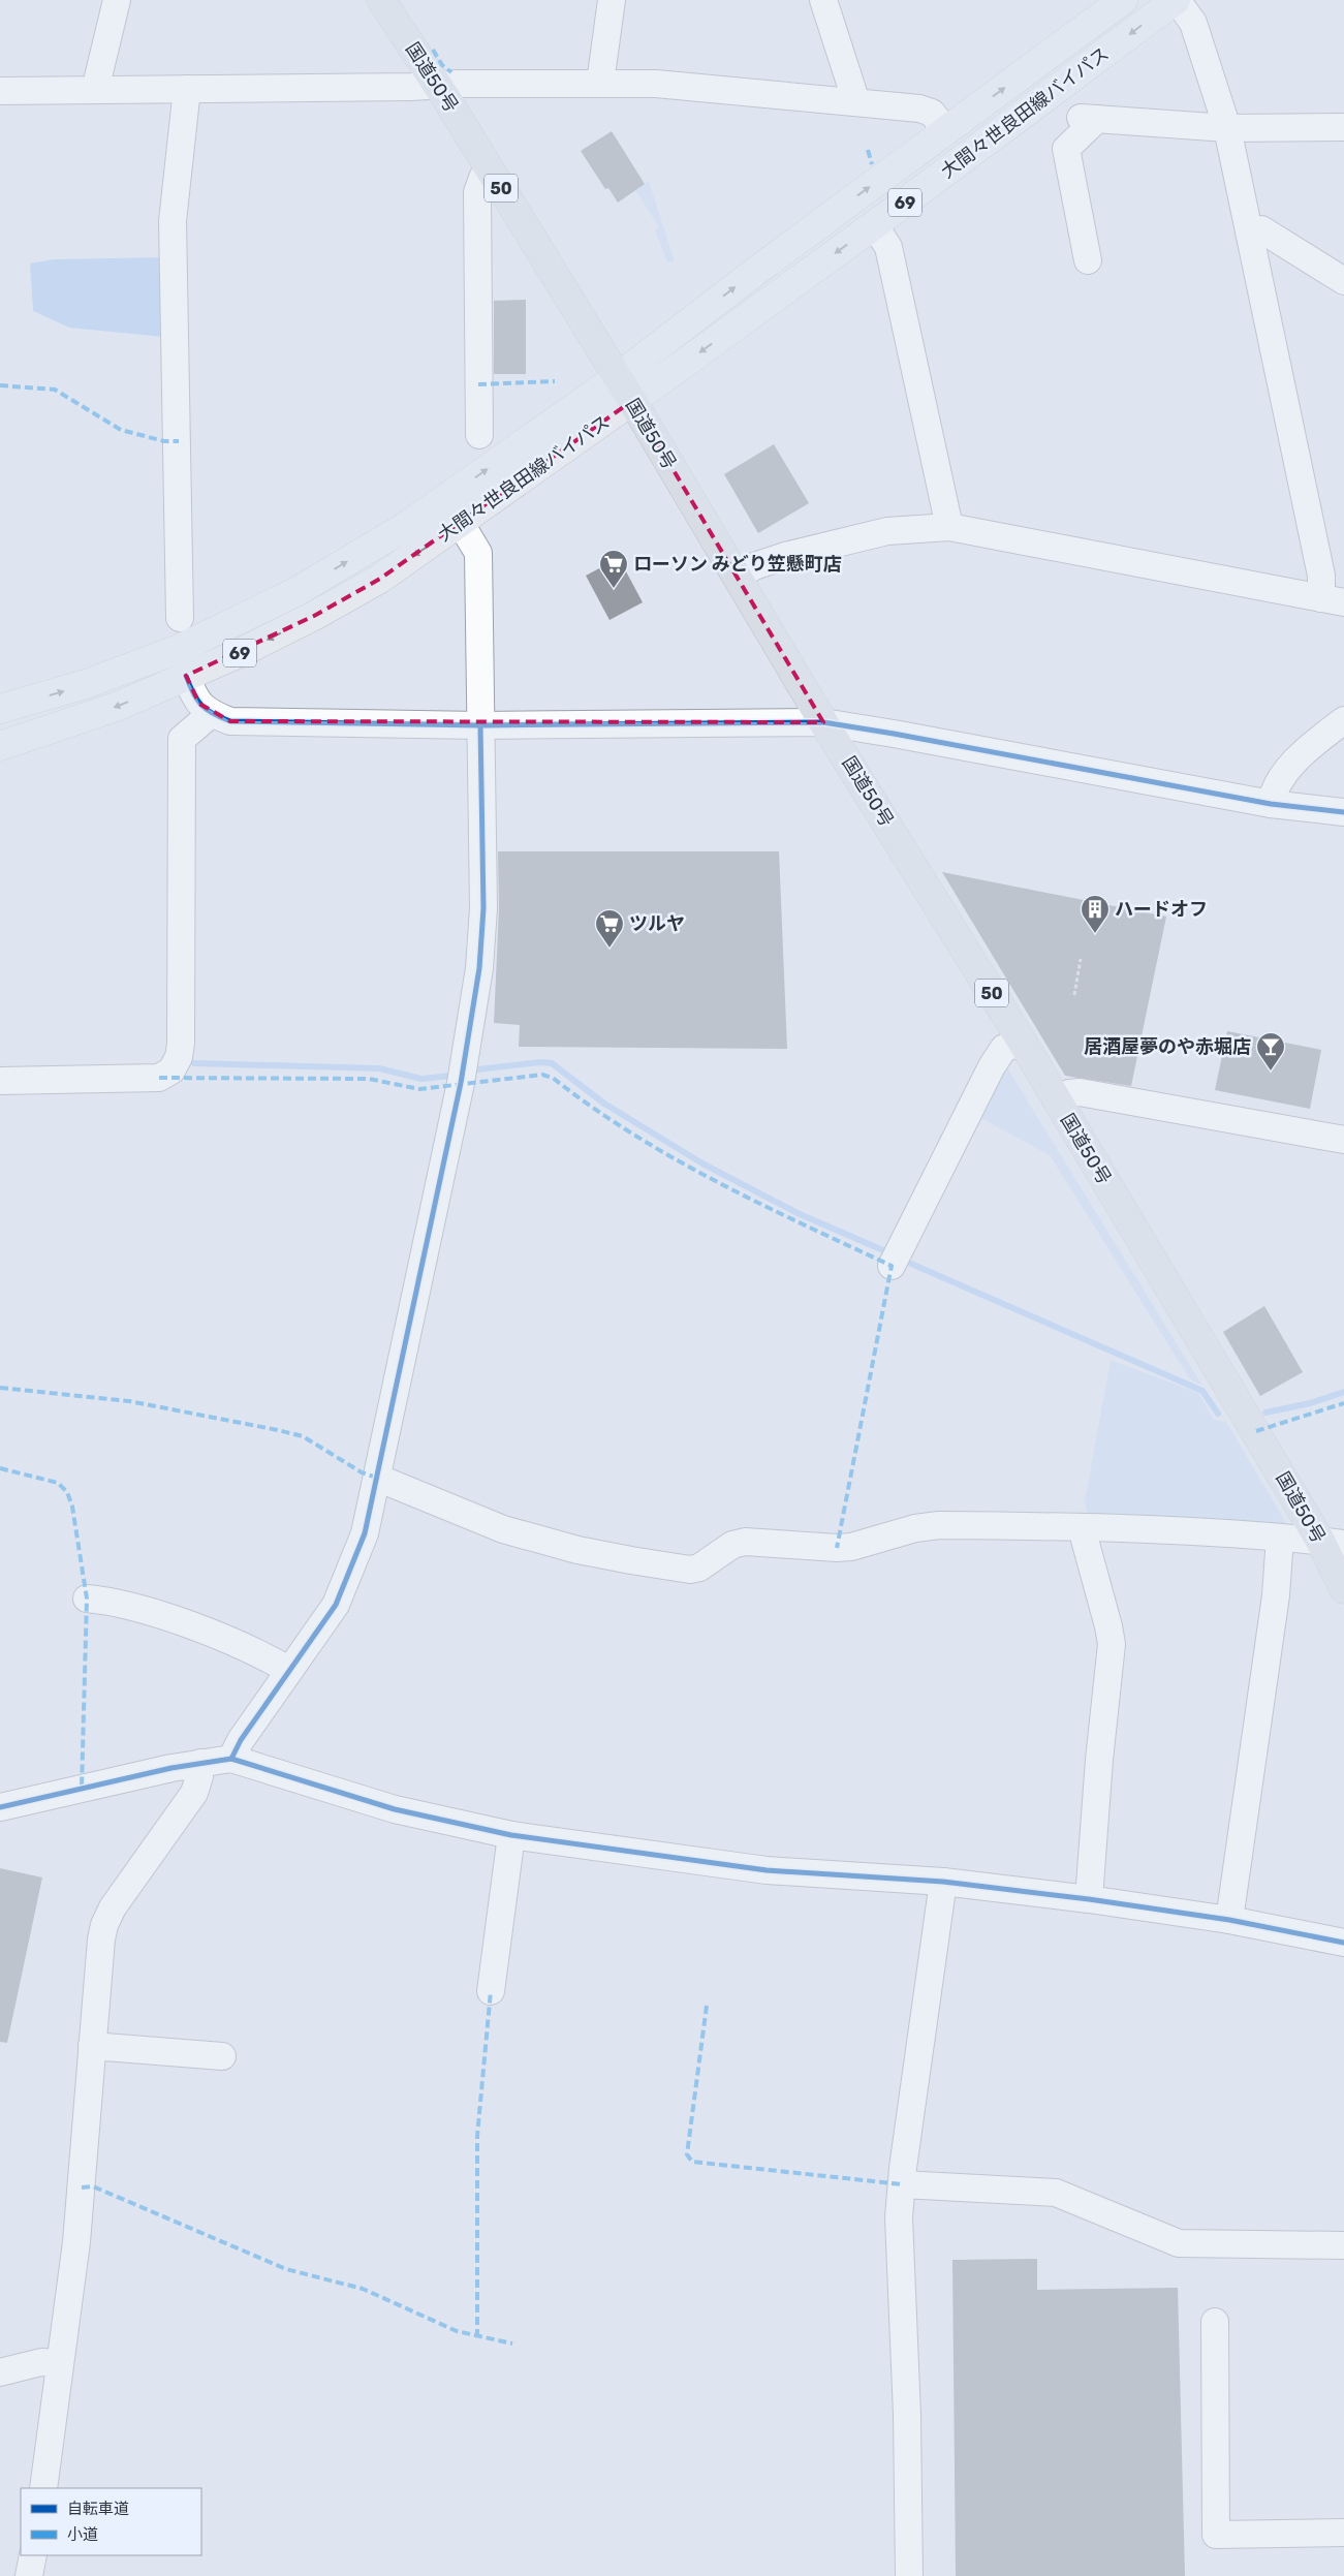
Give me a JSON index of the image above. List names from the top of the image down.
{
  "streets": {
    "highway": ["国道50号", "50"],
    "main road": ["大間々世良田線バイパス", "69"]
  },
  "crossings": [
    ["国道50号", "大間々世良田線バイパス"]
  ],
  "places": {
    "supermarket": ["ローソン みどり笠懸町店", "ツルヤ"],
    "building": ["ハードオフ"],
    "bar": ["居酒屋夢のや赤堀店"]
  },
  "legend": ["自転車道", "小道"]
}
